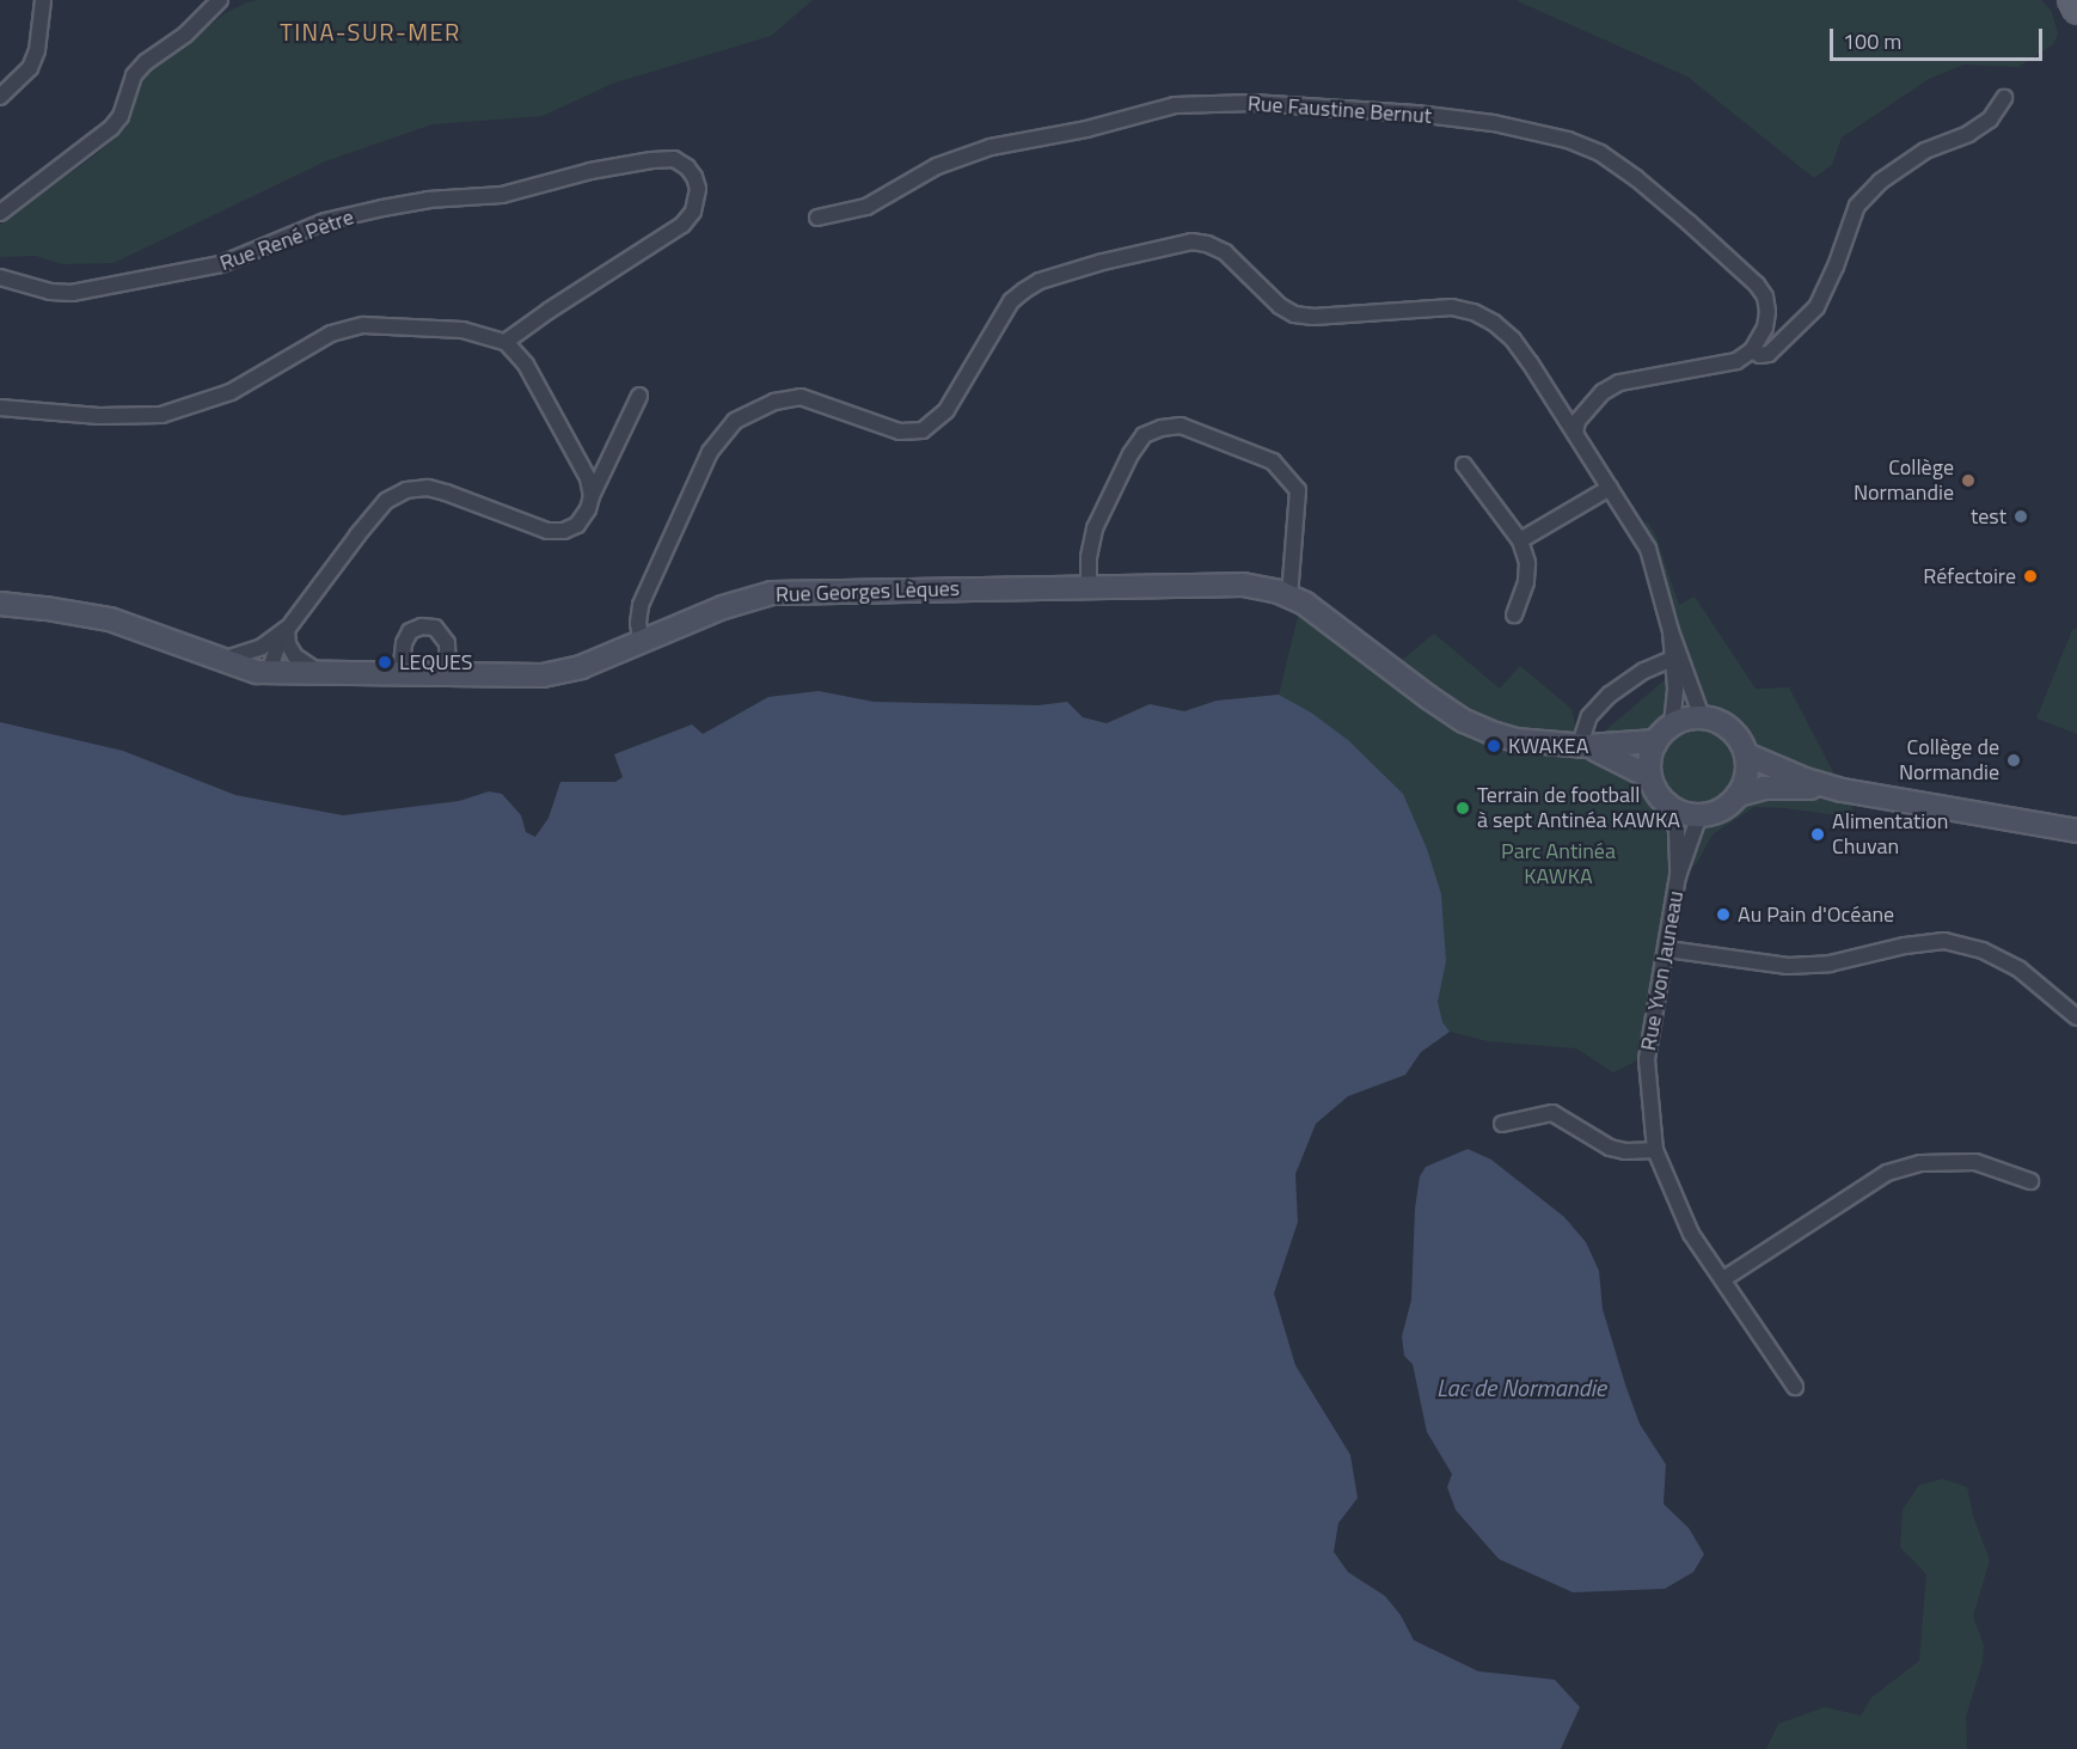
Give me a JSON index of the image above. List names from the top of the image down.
{
  "streets": {
    "main road": ["Rue Georges Lèques"],
    "street": ["Rue Faustine Bernut", "Rue René Pètre", "Rue Yvon Jauneau"]
  },
  "crossings": [
    ["Rue Georges Lèques", "Rue Yvon Jauneau"]
  ],
  "districts": ["TINA-SUR-MER"],
  "water": ["Lac de Normandie"],
  "parks": ["Parc Antinéa KAWKA"],
  "places": [
    "Collège Normandie",
    "test",
    "Réfectoire",
    "LEQUES",
    "KWAKEA",
    "Collège de Normandie",
    "Terrain de football à sept Antinéa KAWKA",
    "Alimentation Chuvan",
    "Au Pain d'Océane"
  ],
  "scale_bar": "100 m"
}
